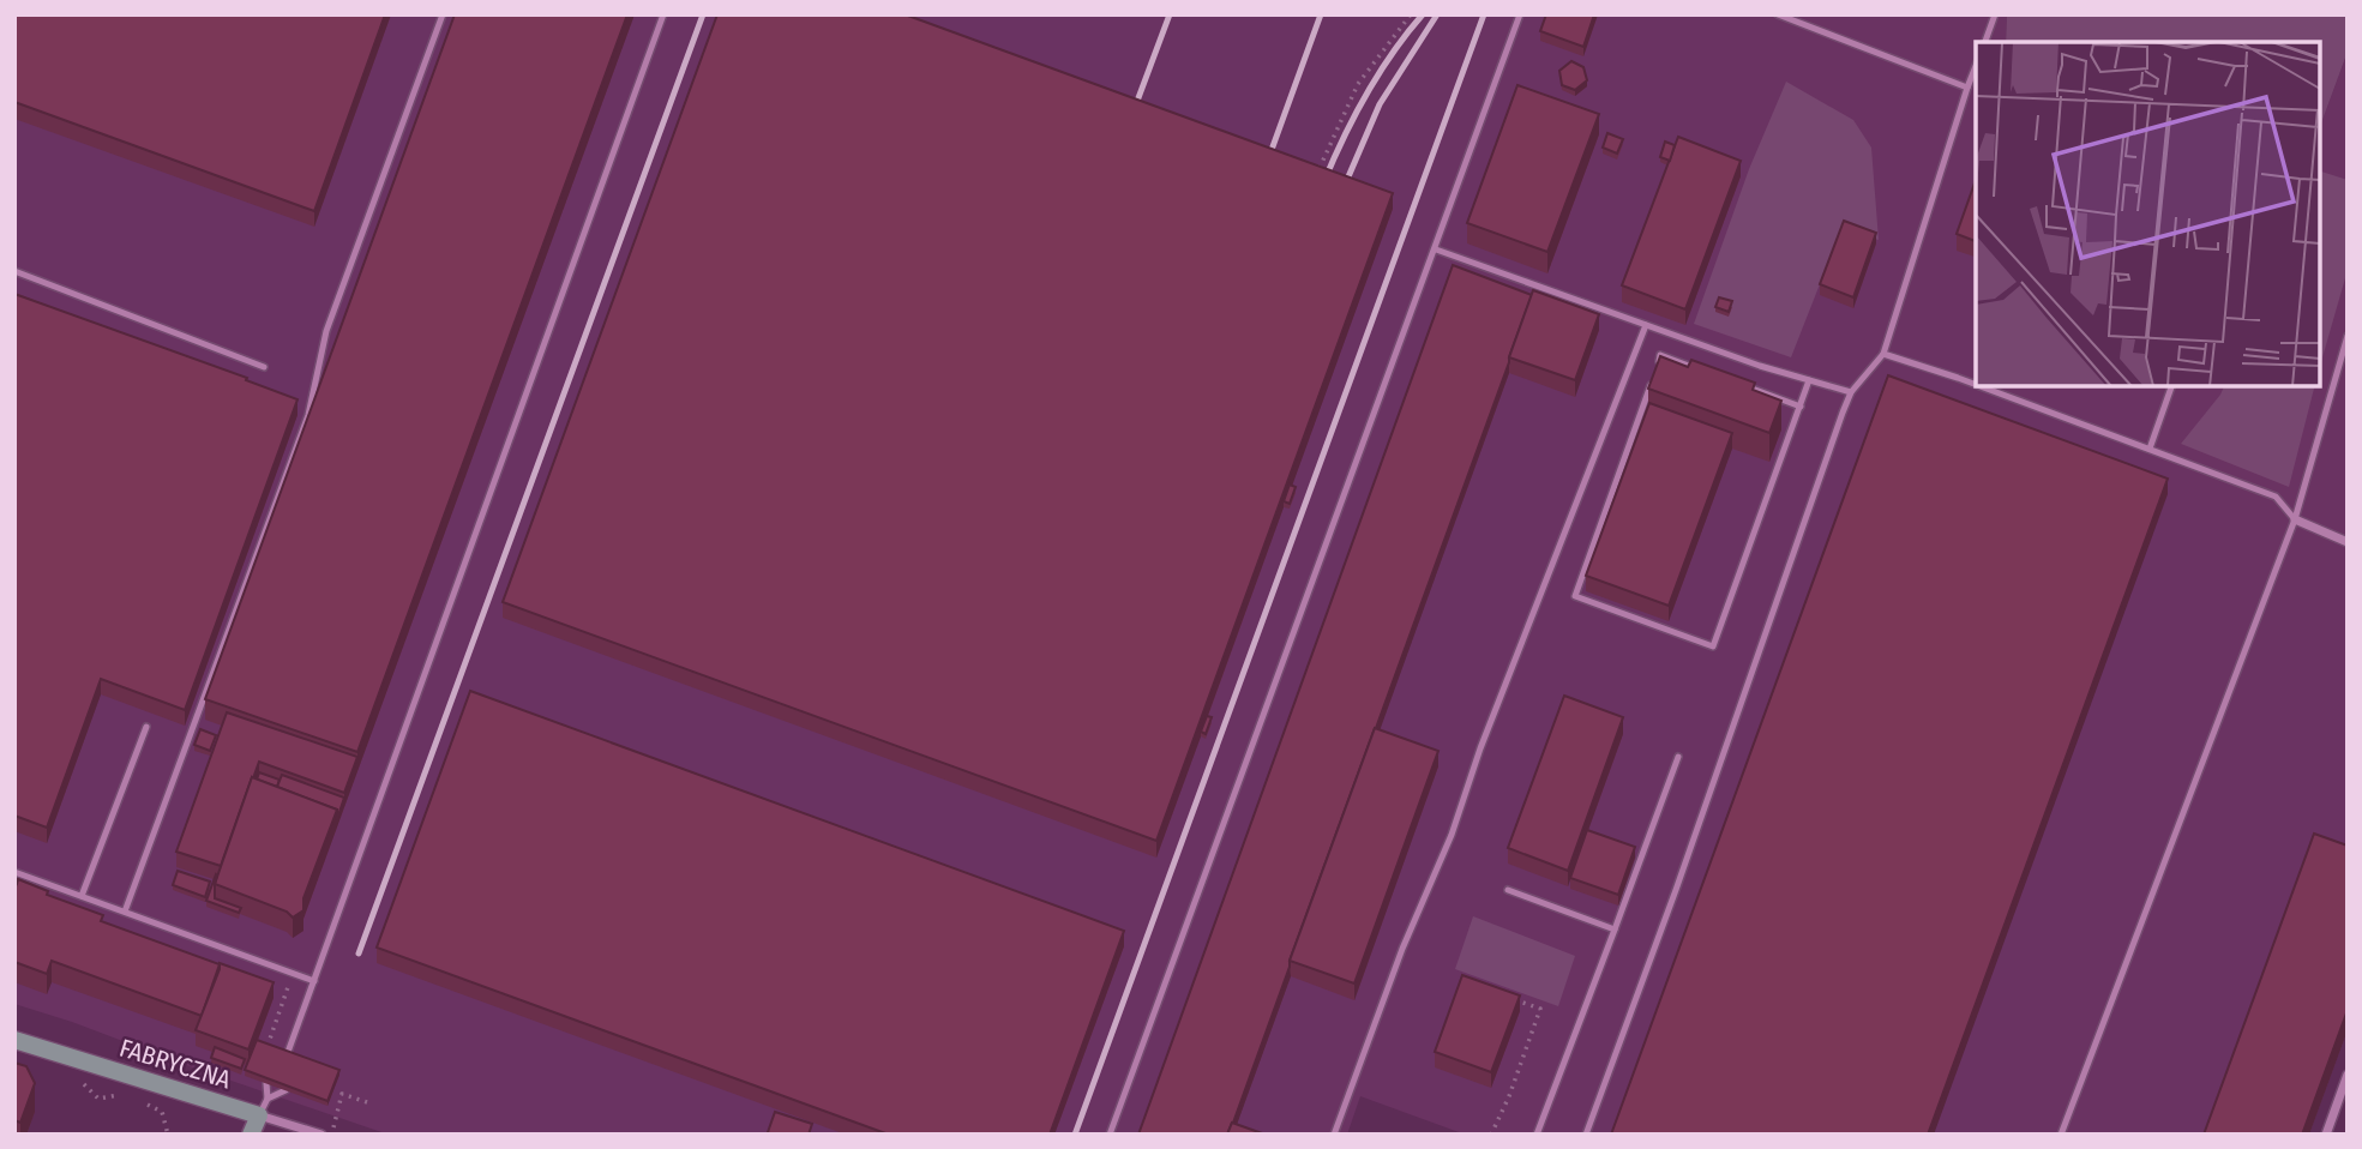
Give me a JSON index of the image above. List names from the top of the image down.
{
  "streets": {
    "street": ["FABRYCZNA"]
  }
}
